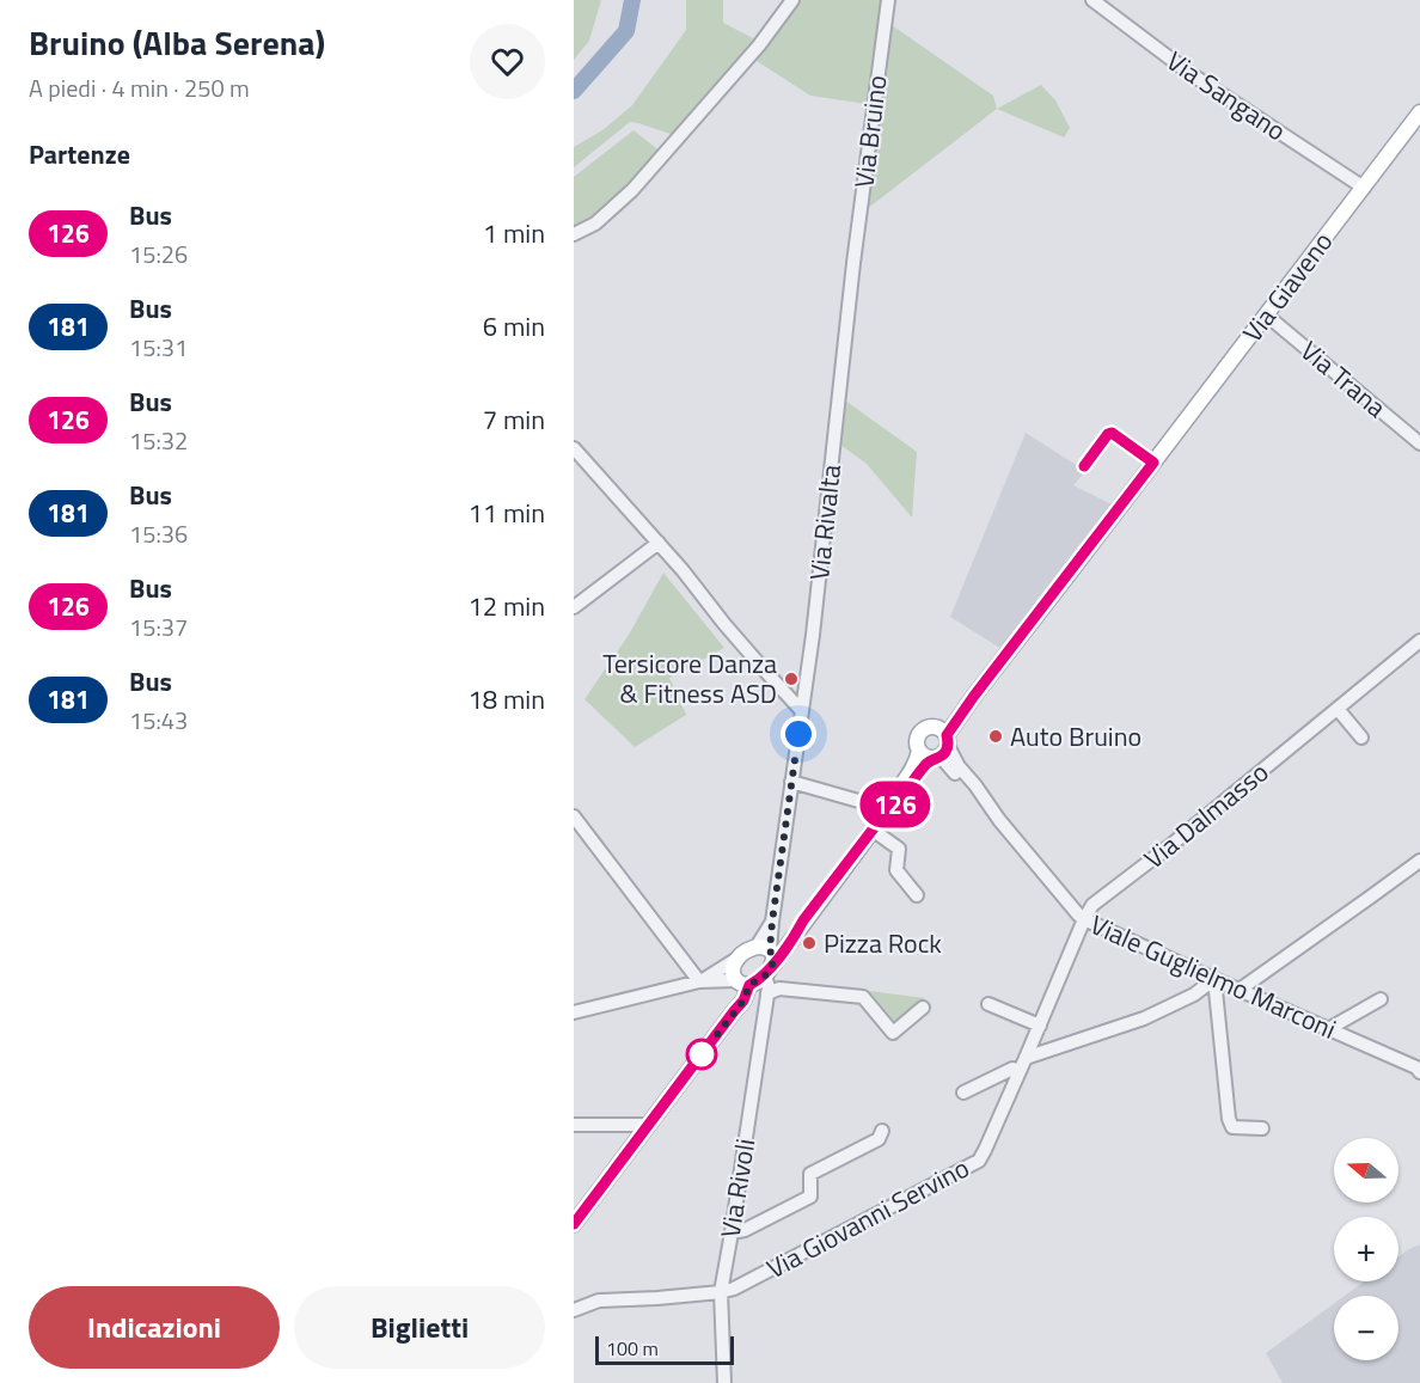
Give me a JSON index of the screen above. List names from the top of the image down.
{
  "streets": {
    "main road": ["Via Giaveno"],
    "street": [
      "Via Sangano",
      "Via Bruino",
      "Via Trana",
      "Via Rivalta",
      "Via Dalmasso",
      "Viale Guglielmo Marconi",
      "Via Rivoli",
      "Via Giovanni Servino"
    ]
  },
  "crossings": [
    ["Via Sangano", "Via Giaveno"],
    ["Via Bruino", "Via Rivalta"],
    ["Via Giaveno", "Via Trana"],
    ["Via Giaveno", "Viale Guglielmo Marconi"],
    ["Via Rivalta", "Via Rivoli"],
    ["Via Dalmasso", "Viale Guglielmo Marconi"],
    ["Via Dalmasso", "Via Giovanni Servino"],
    ["Via Rivoli", "Via Giovanni Servino"]
  ],
  "places": ["Tersicore Danza & Fitness ASD", "Auto Bruino", "Pizza Rock"],
  "lines": ["bus line 126"],
  "scale_bar": "100 m",
  "north": "left",
  "page": {
    "heading": [
      ["Bruino (Alba Serena)", "A piedi · 4 min · 250 m"],
      "Partenze"
    ],
    "on_map": "126",
    "list": [
      {
        "mark": "126",
        "name": "Bus",
        "note": "15:26",
        "value": "1 min"
      },
      {
        "mark": "181",
        "name": "Bus",
        "note": "15:31",
        "value": "6 min"
      },
      {
        "mark": "126",
        "name": "Bus",
        "note": "15:32",
        "value": "7 min"
      },
      {
        "mark": "181",
        "name": "Bus",
        "note": "15:36",
        "value": "11 min"
      },
      {
        "mark": "126",
        "name": "Bus",
        "note": "15:37",
        "value": "12 min"
      },
      {
        "mark": "181",
        "name": "Bus",
        "note": "15:43",
        "value": "18 min"
      }
    ],
    "map_buttons": ["+", "−"],
    "buttons": ["Indicazioni", "Biglietti"],
    "scale": "100 m"
  }
}
